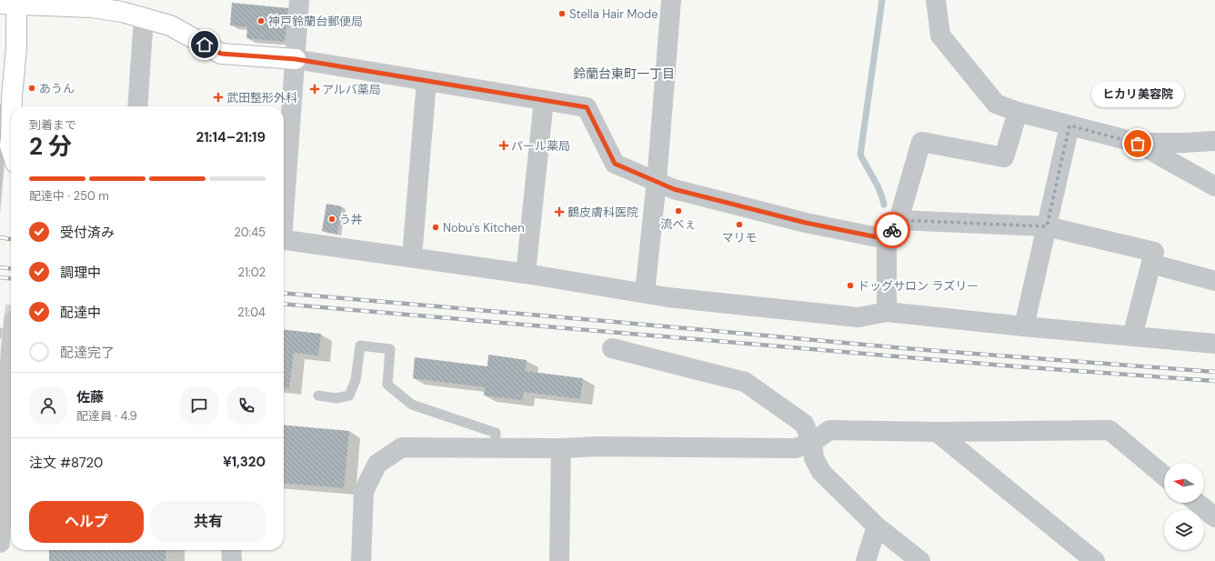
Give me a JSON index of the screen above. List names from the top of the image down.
{
  "districts": ["鈴蘭台東町一丁目"],
  "places": {
    "other": [
      "Stella Hair Mode",
      "神戸鈴蘭台郵便局",
      "あうん",
      "ヒカリ美容院",
      "流べぇ",
      "う丼",
      "マリモ",
      "Nobu's Kitchen",
      "ドッグサロン ラズリー"
    ],
    "health": [
      "アルバ薬局",
      "武田整形外科",
      "パール薬局",
      "鶴皮膚科医院"
    ]
  },
  "north": "left",
  "page": {
    "bubble": "ヒカリ美容院",
    "heading": ["2 分", "到着まで", "21:14–21:19"],
    "panel": [
      "佐藤",
      "配達員 · 4.9",
      "注文 #8720",
      "¥1,320"
    ],
    "bar": "配達中 · 250 m",
    "list": [
      ["受付済み", "20:45"],
      ["調理中", "21:02"],
      ["配達中", "21:04"],
      "配達完了"
    ],
    "buttons": ["ヘルプ", "共有"]
  }
}
